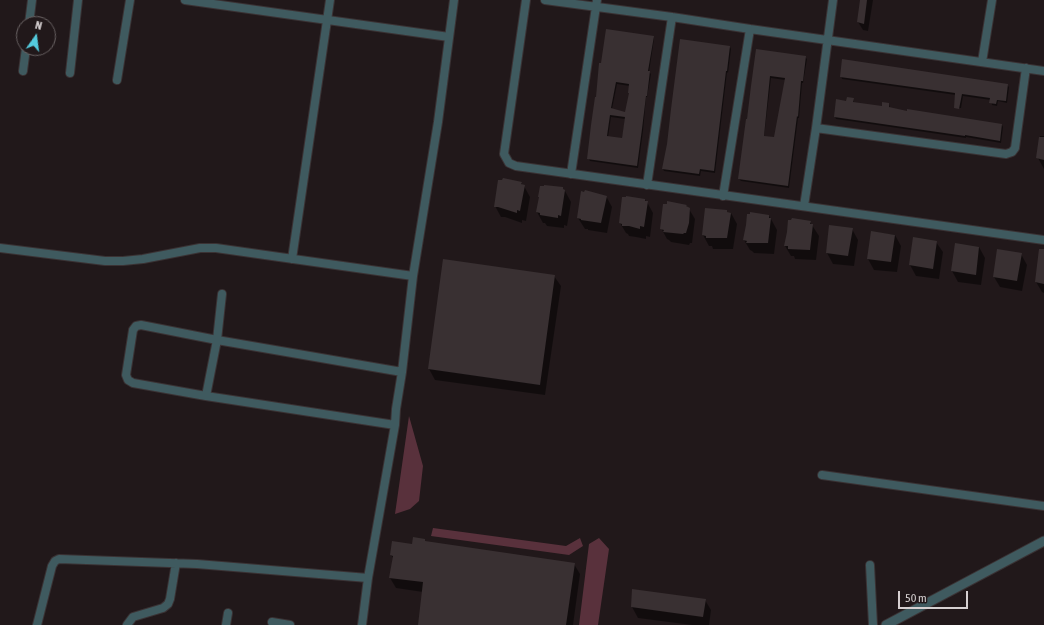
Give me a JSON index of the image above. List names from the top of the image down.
{
  "scale_bar": "50 m",
  "north": "top"
}
